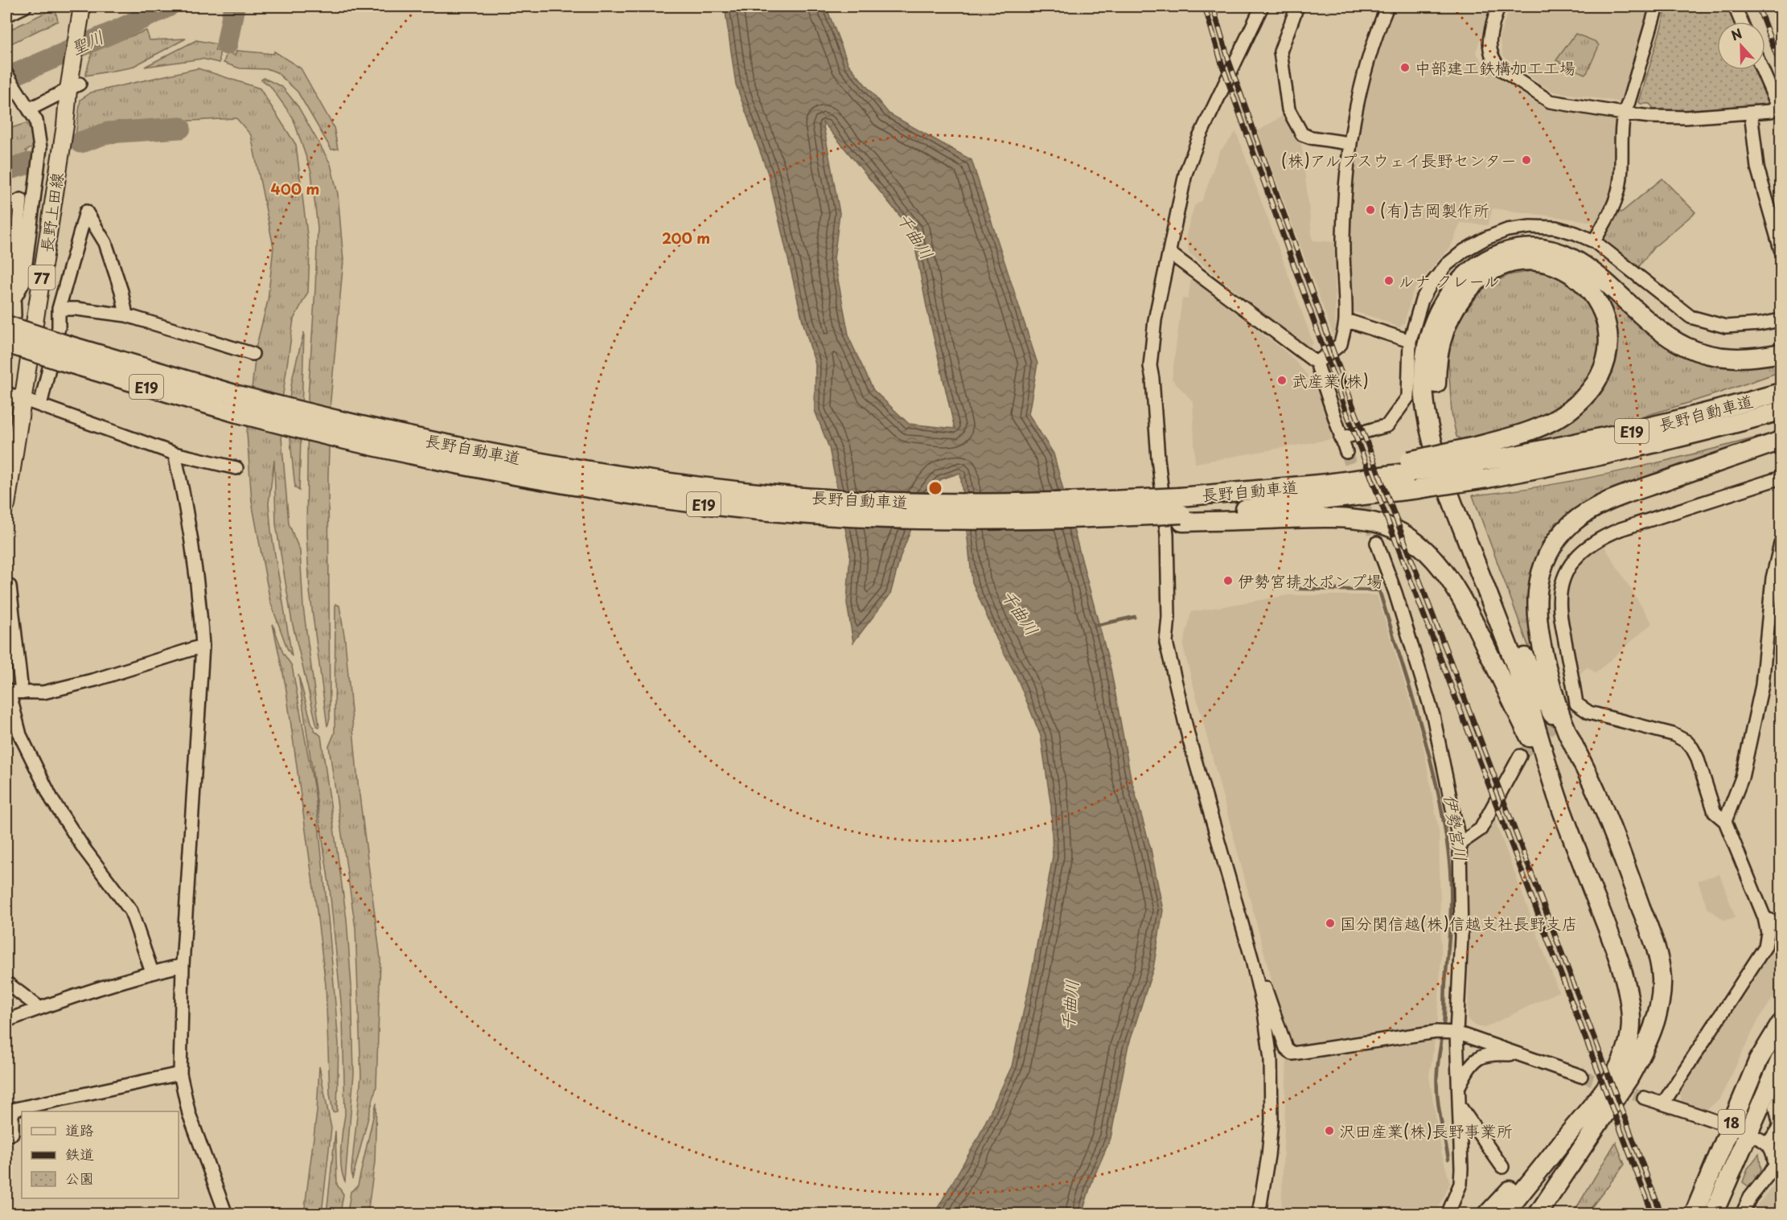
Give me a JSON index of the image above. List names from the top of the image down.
{
  "streets": {
    "highway": ["E19", "長野自動車道", "18"],
    "main road": ["長野上田線", "77"]
  },
  "water": ["聖川", "千曲川", "伊勢宮川"],
  "places": [
    "中部建工鉄構加工工場",
    "(株)アルプスウェイ長野センター",
    "(有)吉岡製作所",
    "ルナ クレール",
    "武産業(株)",
    "伊勢宮排水ポンプ場",
    "国分関信越(株)信越支社長野支店",
    "沢田産業(株)長野事業所"
  ],
  "legend": ["道路", "鉄道", "公園"],
  "north": "top",
  "rings": ["400 m", "200 m"]
}
